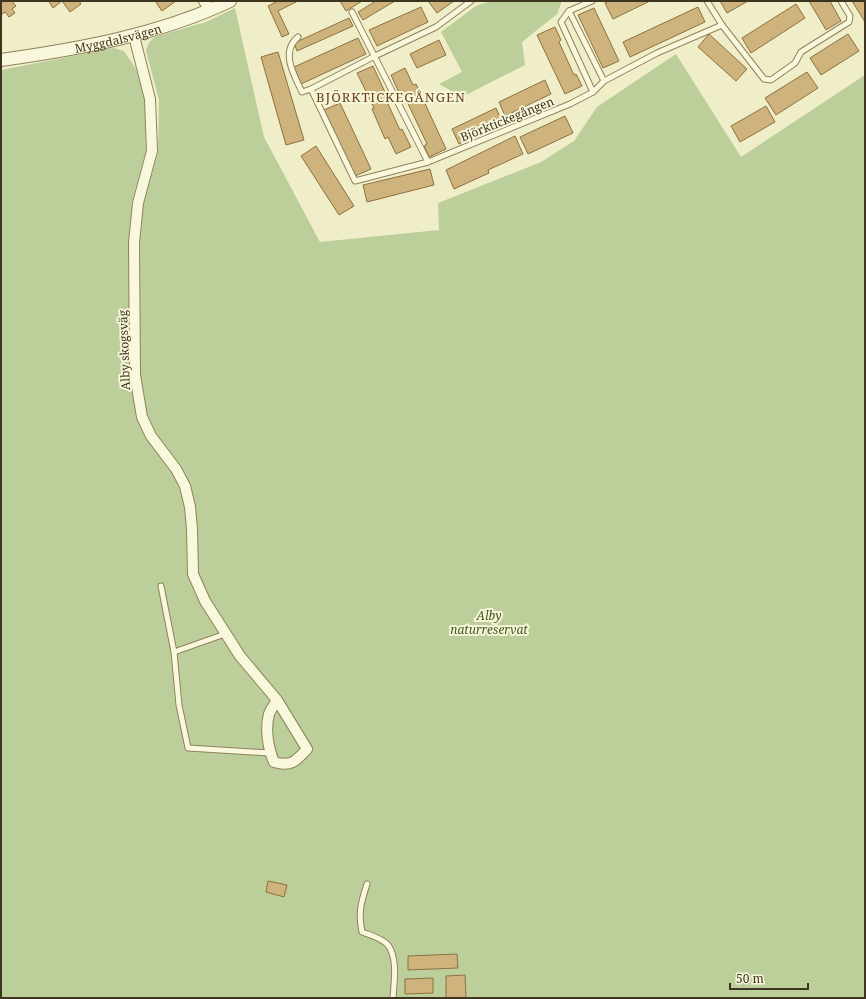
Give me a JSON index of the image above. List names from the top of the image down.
{
  "streets": {
    "street": ["Myggdalsvägen", "Alby skogsväg"],
    "lane": ["Björktickegången"]
  },
  "crossings": [
    ["Myggdalsvägen", "Alby skogsväg"]
  ],
  "districts": ["BJÖRKTICKEGÅNGEN"],
  "parks": ["Alby naturreservat"],
  "scale_bar": "50 m"
}
